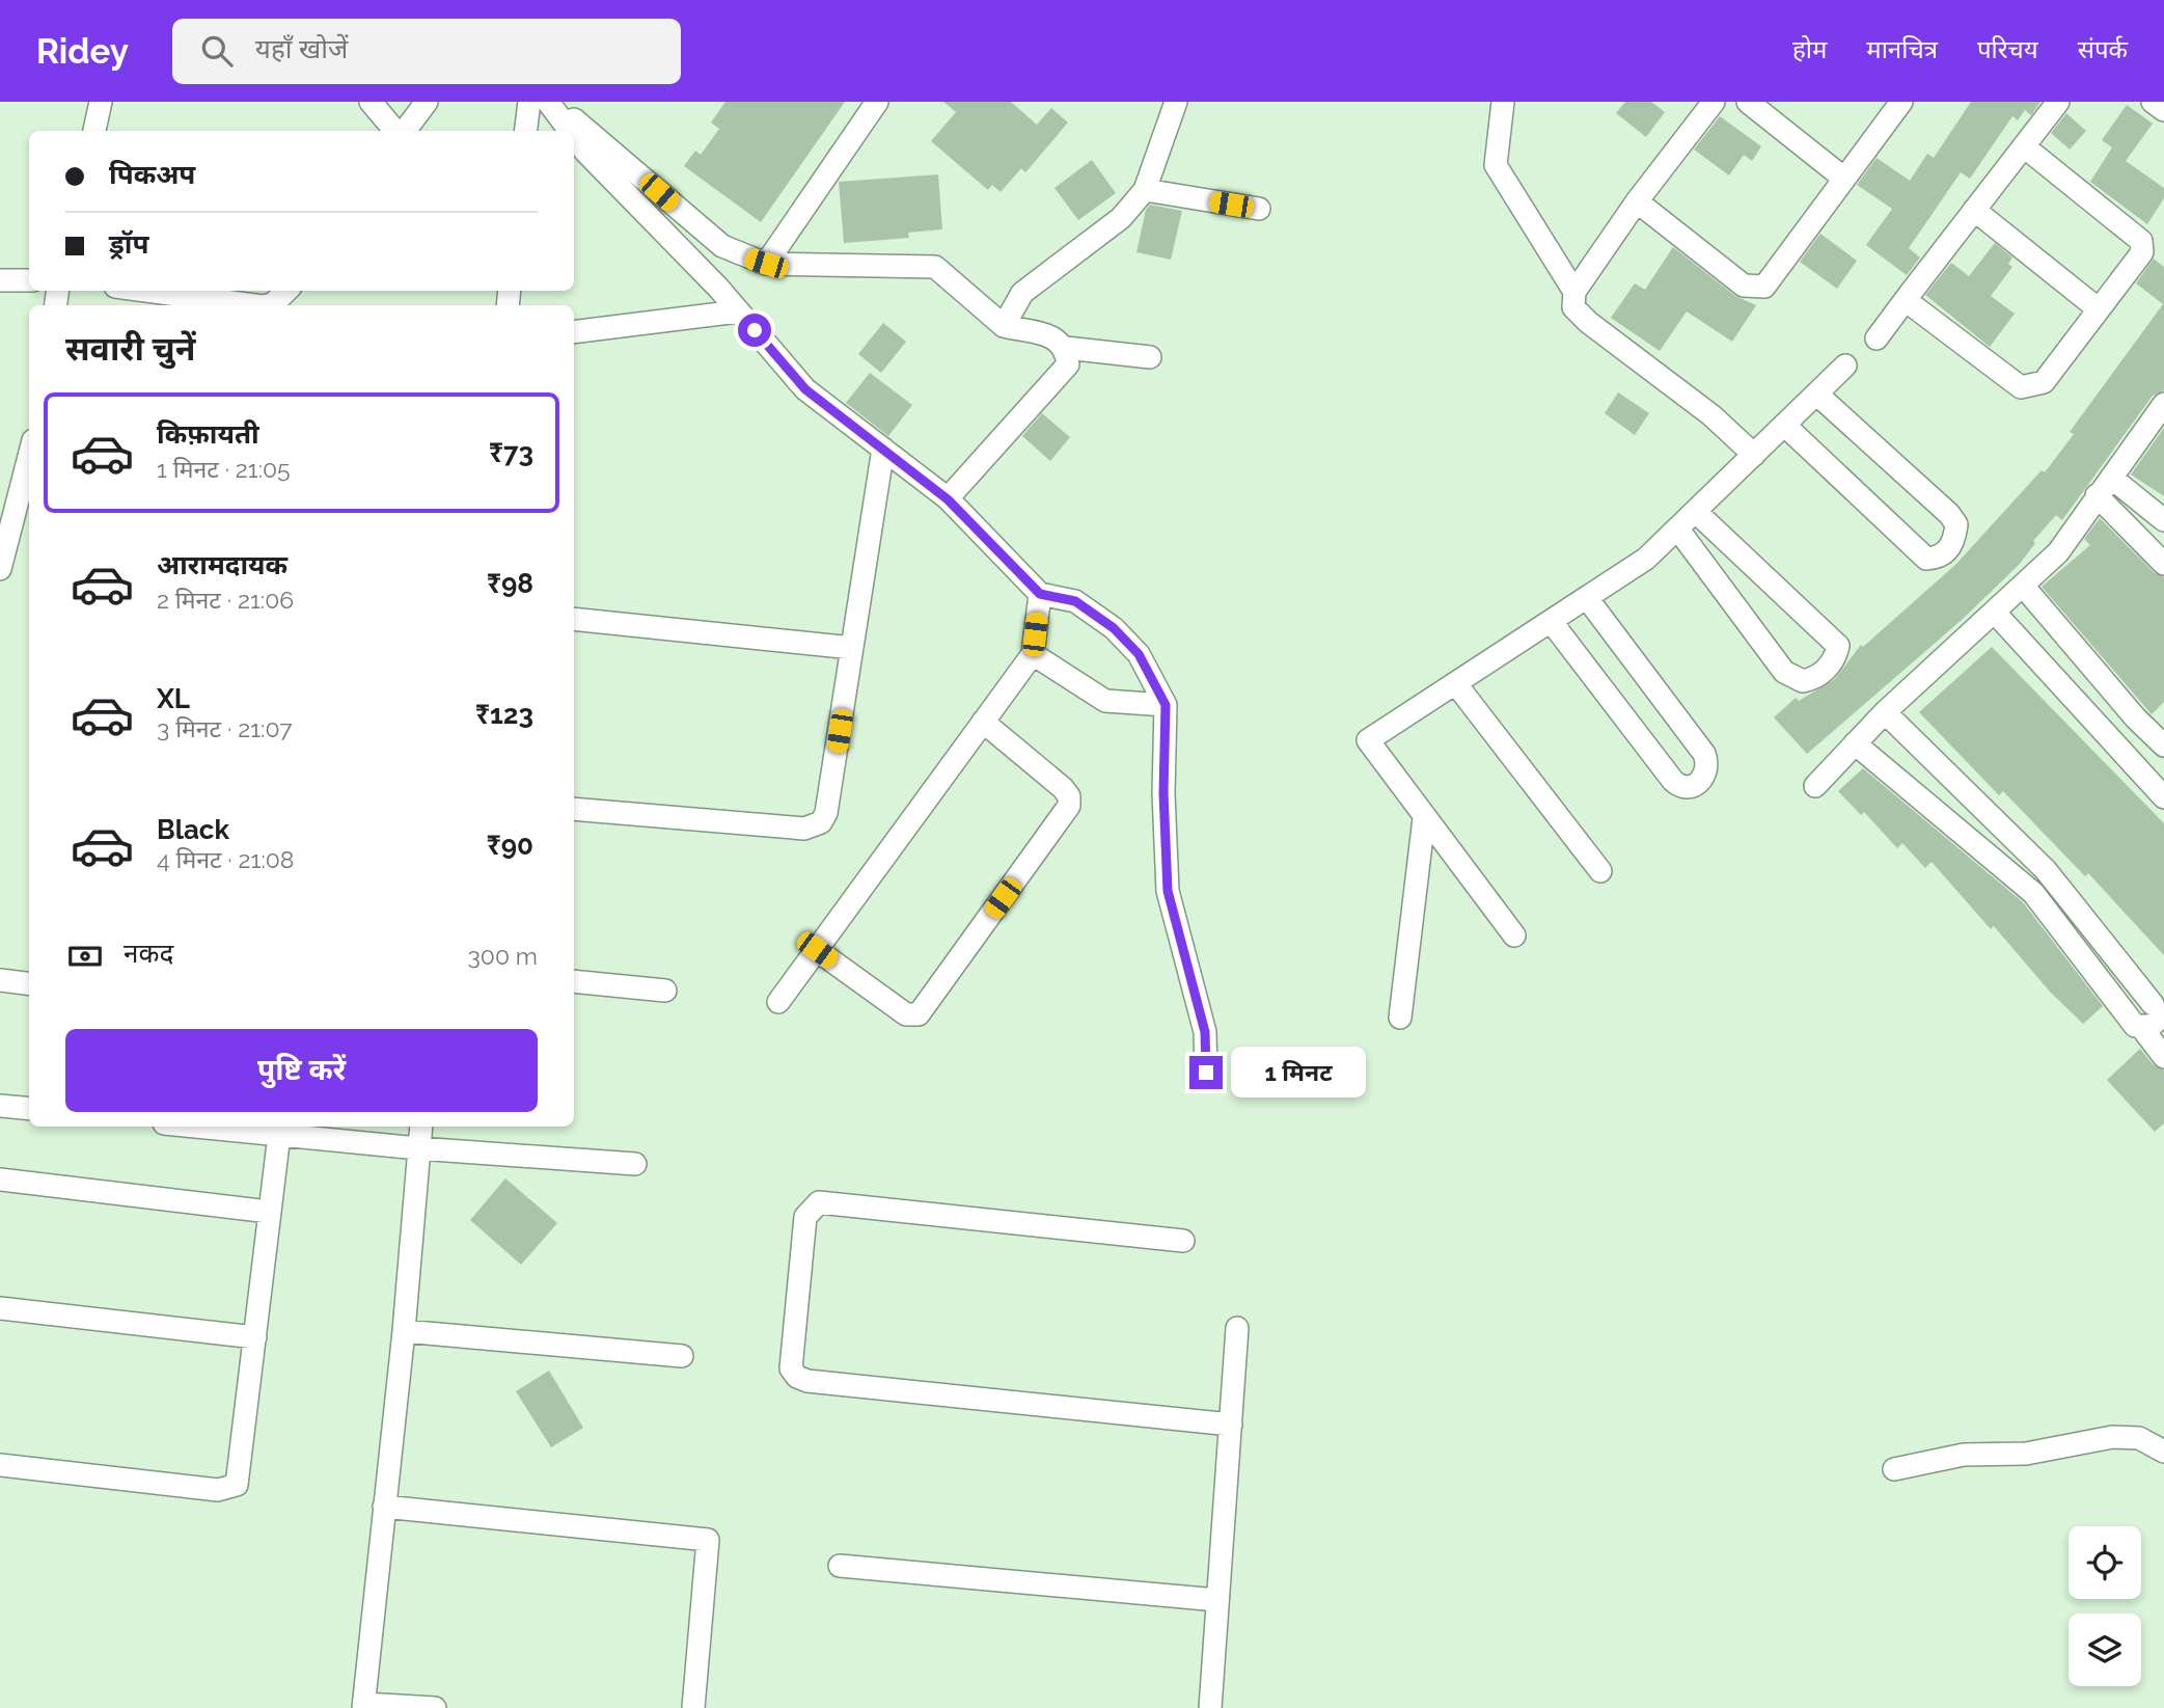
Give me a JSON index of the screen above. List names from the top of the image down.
{
  "page": {
    "header": "Ridey",
    "search": "यहाँ खोजें",
    "nav": [
      "होम",
      "मानचित्र",
      "परिचय",
      "संपर्क"
    ],
    "banner": ["पिकअप", "ड्रॉप"],
    "heading": "सवारी चुनें",
    "list": [
      {
        "name": "किफ़ायती",
        "note": "1 मिनट · 21:05",
        "value": "₹73"
      },
      {
        "name": "आरामदायक",
        "note": "2 मिनट · 21:06",
        "value": "₹98"
      },
      {
        "name": "XL",
        "note": "3 मिनट · 21:07",
        "value": "₹123"
      },
      {
        "name": "Black",
        "note": "4 मिनट · 21:08",
        "value": "₹90"
      }
    ],
    "pay": ["नकद", "300 m"],
    "buttons": "पुष्टि करें",
    "bubble": "1 मिनट"
  }
}
